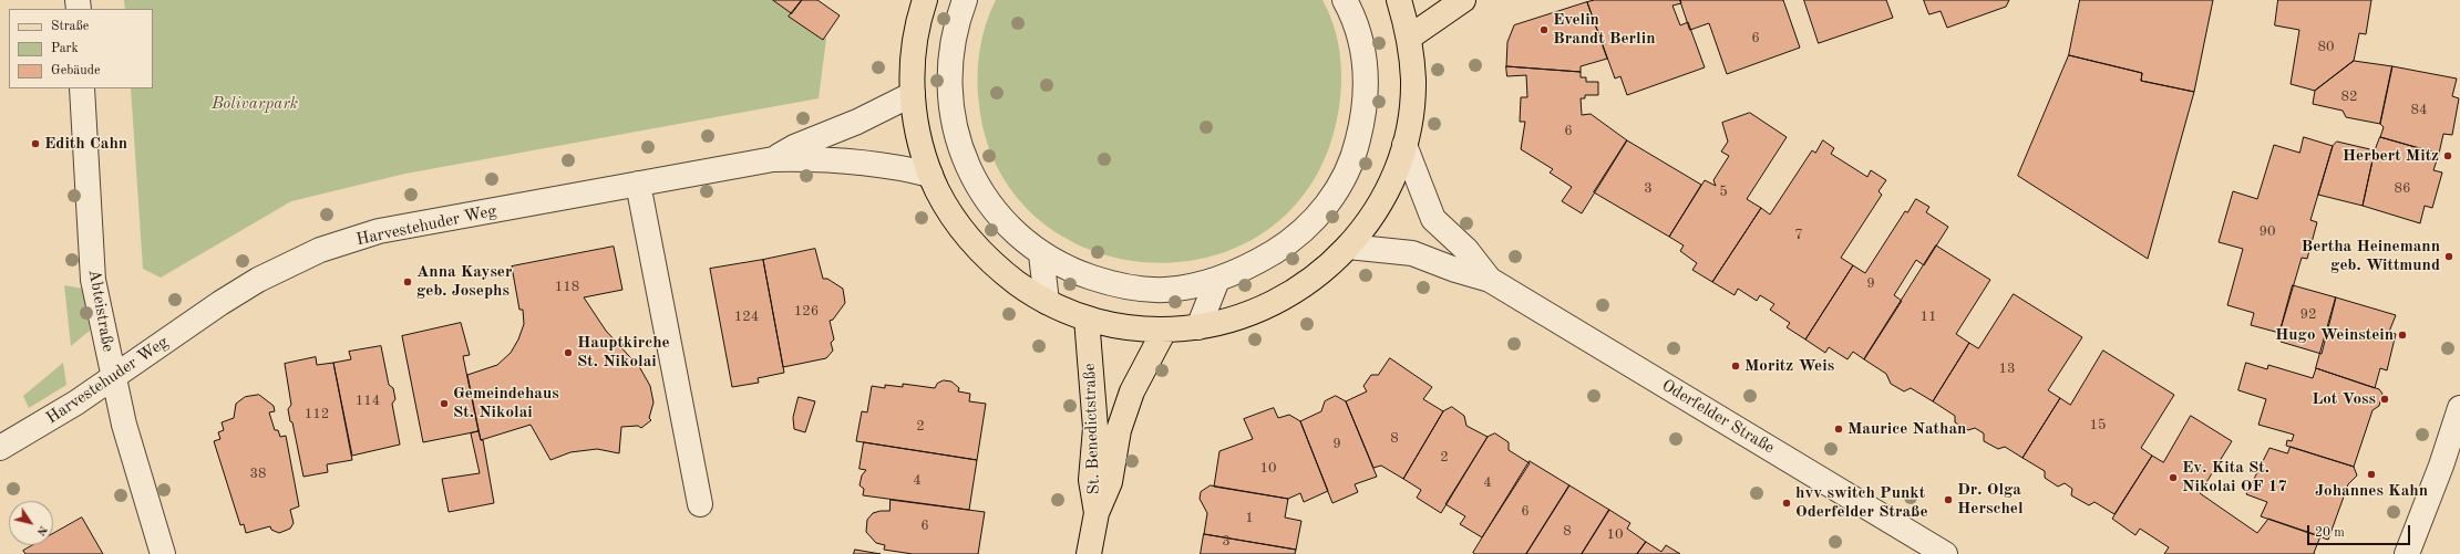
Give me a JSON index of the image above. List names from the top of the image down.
{
  "streets": {
    "main road": ["St. Benedictstraße"],
    "street": ["Harvestehuder Weg", "Abteistraße", "Oderfelder Straße"]
  },
  "crossings": [
    ["Harvestehuder Weg", "Abteistraße"]
  ],
  "parks": ["Bolivarpark"],
  "places": [
    "Evelin Brandt Berlin",
    "Edith Cahn",
    "Herbert Mitz",
    "Bertha Heinemann geb. Wittmund",
    "Anna Kayser geb. Josephs",
    "Hugo Weinstein",
    "Hauptkirche St. Nikolai",
    "Moritz Weis",
    "Lot Voss",
    "Gemeindehaus St. Nikolai",
    "Maurice Nathan",
    "Johannes Kahn",
    "Ev. Kita St. Nikolai OF 17",
    "Dr. Olga Herschel",
    "hvv switch Punkt Oderfelder Straße"
  ],
  "house_numbers": [
    "6",
    "80",
    "82",
    "84",
    "6",
    "3",
    "86",
    "5",
    "90",
    "7",
    "9",
    "118",
    "126",
    "92",
    "124",
    "11",
    "13",
    "114",
    "112",
    "15",
    "2",
    "8",
    "9",
    "2",
    "10",
    "38",
    "4",
    "4",
    "6",
    "1",
    "6",
    "8",
    "10",
    "3"
  ],
  "legend": ["Straße", "Park", "Gebäude"],
  "scale_bar": "20 m",
  "north": "bottom right"
}
